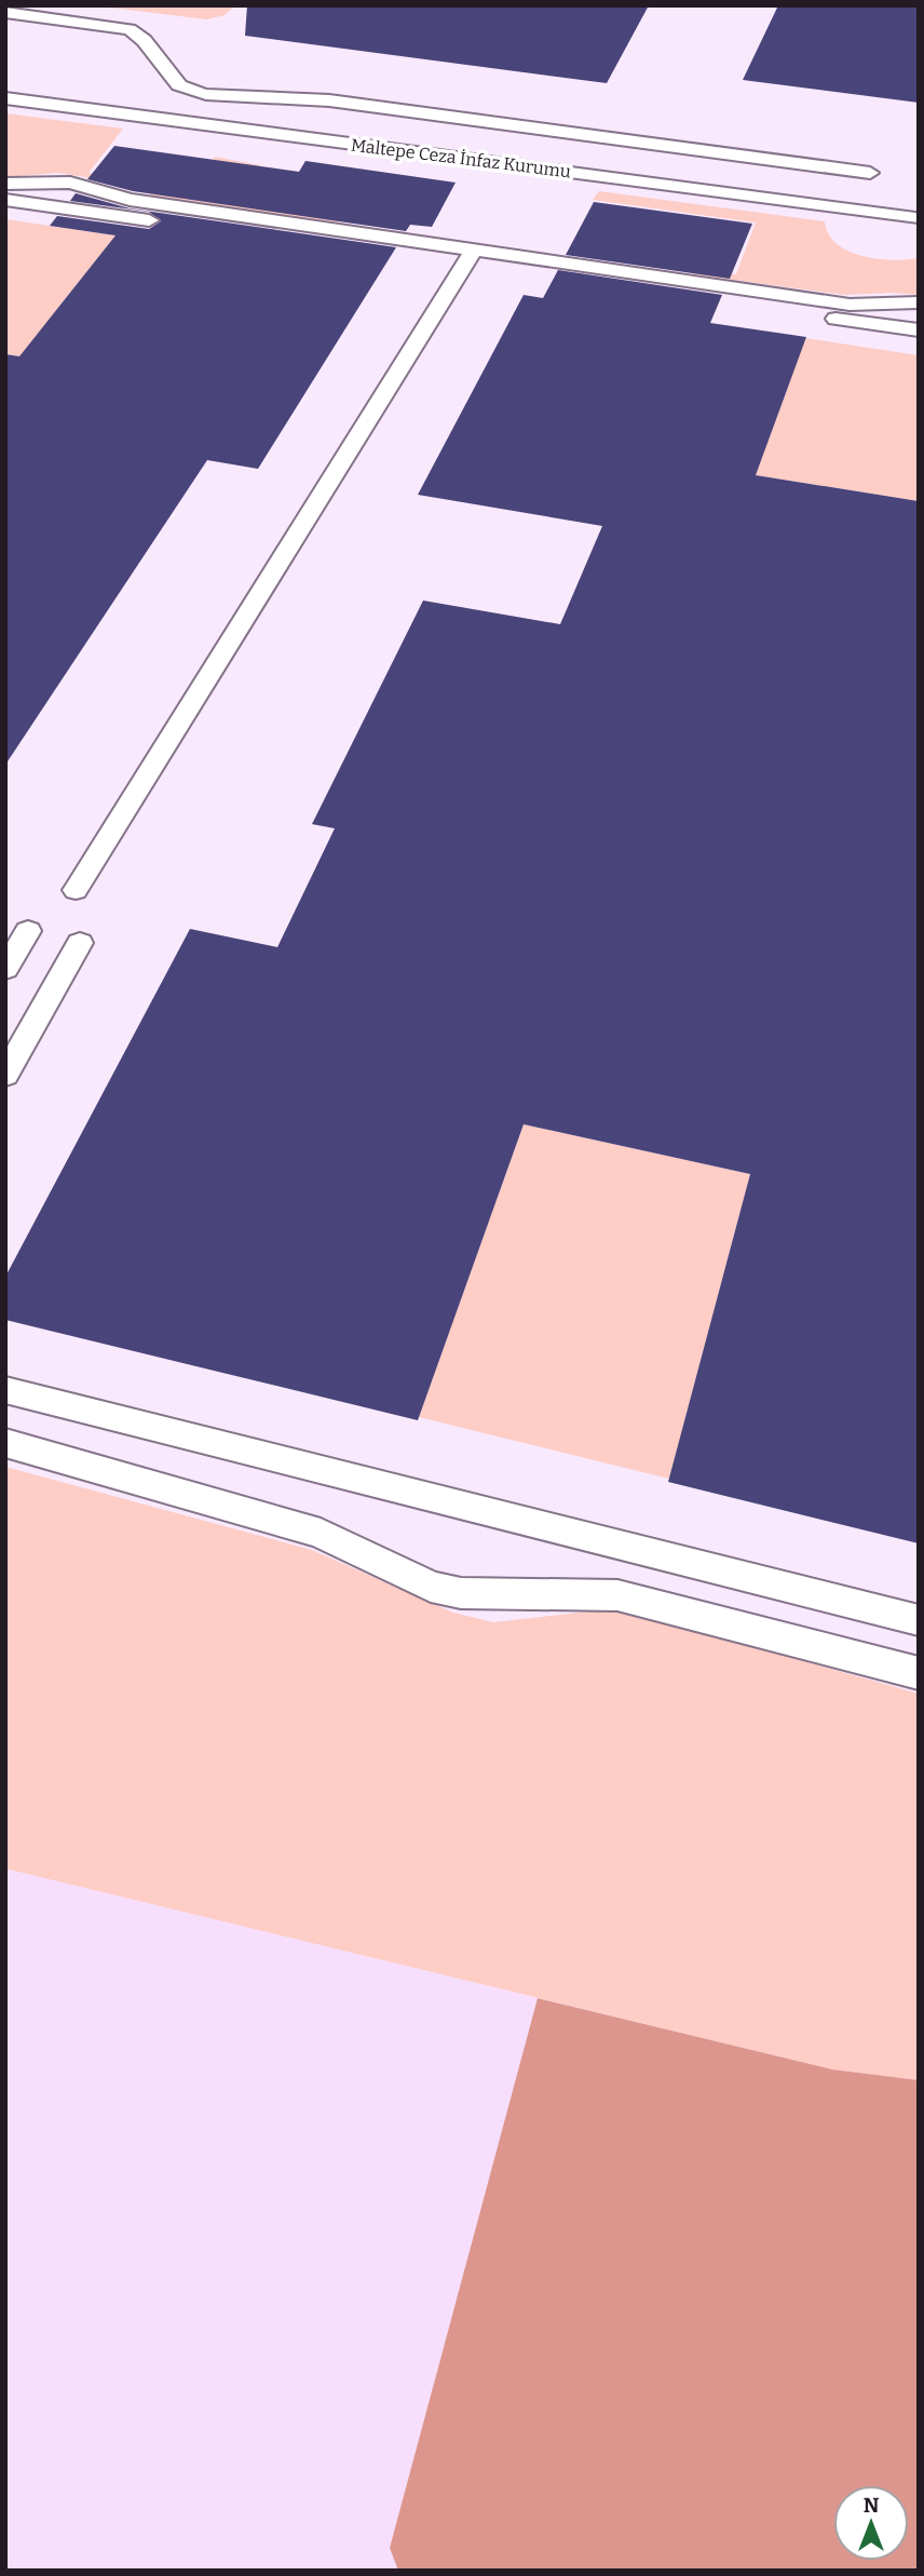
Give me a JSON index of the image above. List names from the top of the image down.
{
  "streets": {
    "lane": ["Maltepe Ceza İnfaz Kurumu"]
  },
  "north": "top"
}
